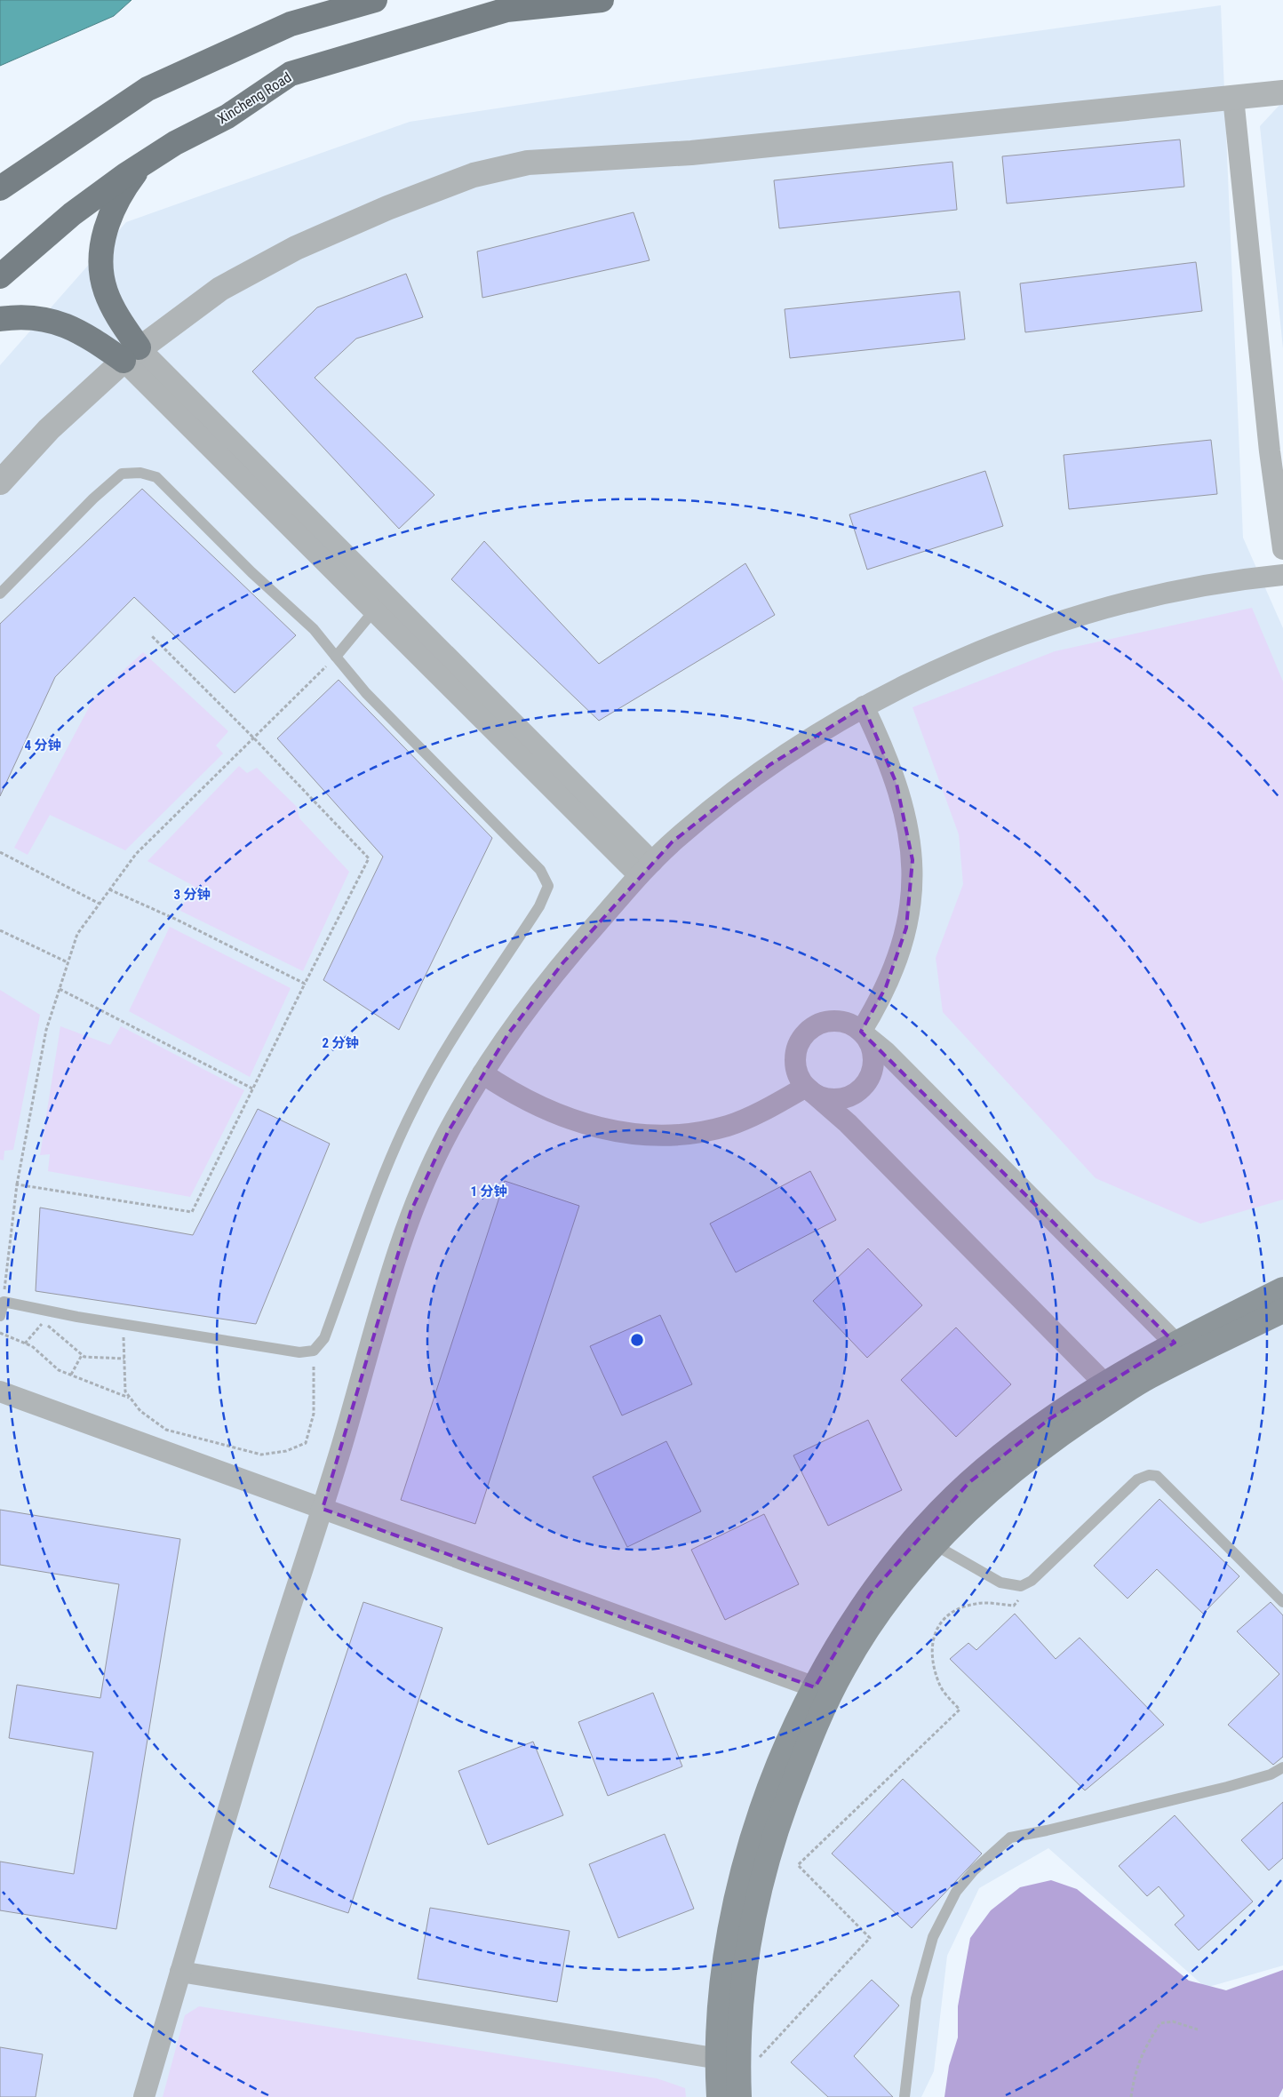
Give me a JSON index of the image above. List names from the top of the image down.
{
  "streets": {
    "main road": ["Xincheng Road"]
  },
  "rings": [
    "4 分钟",
    "3 分钟",
    "2 分钟",
    "1 分钟"
  ]
}
